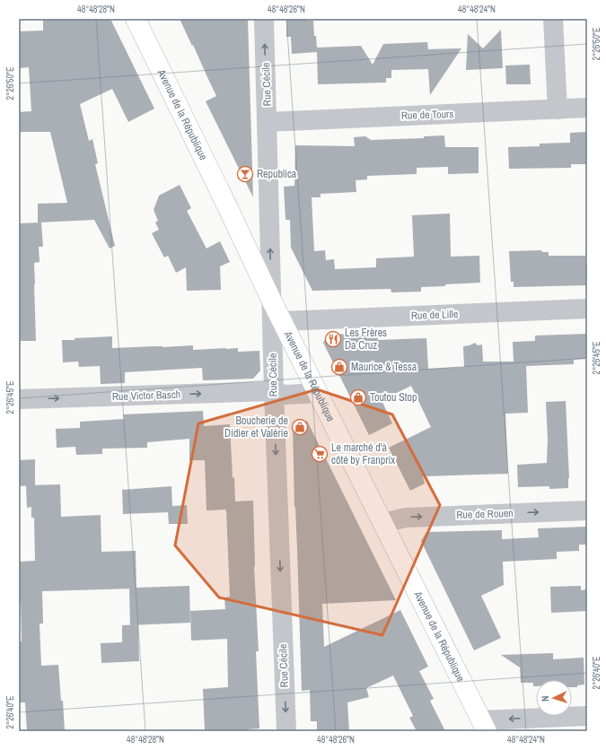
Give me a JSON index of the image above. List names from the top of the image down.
{
  "streets": {
    "main road": ["Avenue de la République"],
    "street": [
      "Rue Cécile",
      "Rue de Tours",
      "Rue de Lille",
      "Rue Victor Basch",
      "Rue de Rouen"
    ]
  },
  "crossings": [
    ["Rue Cécile", "Avenue de la République"],
    ["Rue Cécile", "Rue de Tours"],
    ["Rue Cécile", "Rue Victor Basch"],
    ["Avenue de la République", "Rue de Lille"],
    ["Avenue de la République", "Rue Victor Basch"],
    ["Avenue de la République", "Rue de Rouen"]
  ],
  "one_way": ["Rue Victor Basch", "Rue de Rouen"],
  "places": {
    "bar": ["Republica"],
    "restaurant": ["Les Frères Da Cruz"],
    "shop": ["Maurice & Tessa", "Toutou Stop", "Boucherie de Didier et Valérie"],
    "supermarket": ["Le marché d'à côté by Franprix"]
  },
  "north": "left",
  "coordinates": [
    "48°48'28\"N",
    "48°48'26\"N",
    "48°48'24\"N",
    "2°26'50\"E",
    "2°26'45\"E",
    "2°26'40\"E"
  ]
}
